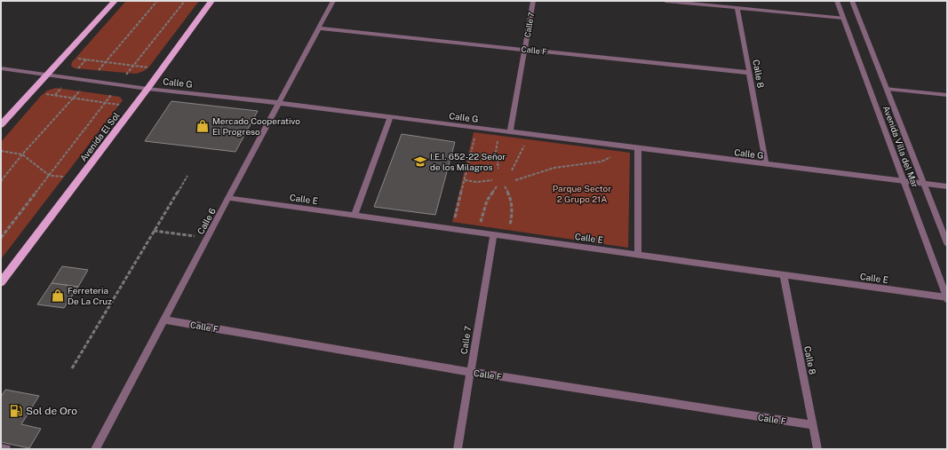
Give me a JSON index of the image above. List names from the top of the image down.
{
  "streets": {
    "main road": ["Avenida El Sol"],
    "street": [
      "Calle 7",
      "Calle F",
      "Calle 8",
      "Calle G",
      "Avenida Villa del Mar",
      "Calle E",
      "Calle 6"
    ]
  },
  "crossings": [
    ["Calle 7", "Calle F"],
    ["Calle 7", "Calle G"],
    ["Calle 7", "Calle E"],
    ["Calle F", "Calle 8"],
    ["Calle F", "Calle 6"],
    ["Calle 8", "Calle G"],
    ["Calle 8", "Calle E"],
    ["Calle G", "Avenida El Sol"],
    ["Calle G", "Avenida Villa del Mar"],
    ["Calle G", "Calle 6"],
    ["Avenida Villa del Mar", "Calle E"],
    ["Calle E", "Calle 6"]
  ],
  "parks": ["Parque Sector 2 Grupo 21A"],
  "places": {
    "shop": ["Mercado Cooperativo El Progreso", "Ferreteria De La Cruz"],
    "school or university": ["I.E.I. 652-22 Señor de los Milagros"],
    "fuel station": ["Sol de Oro"]
  }
}
